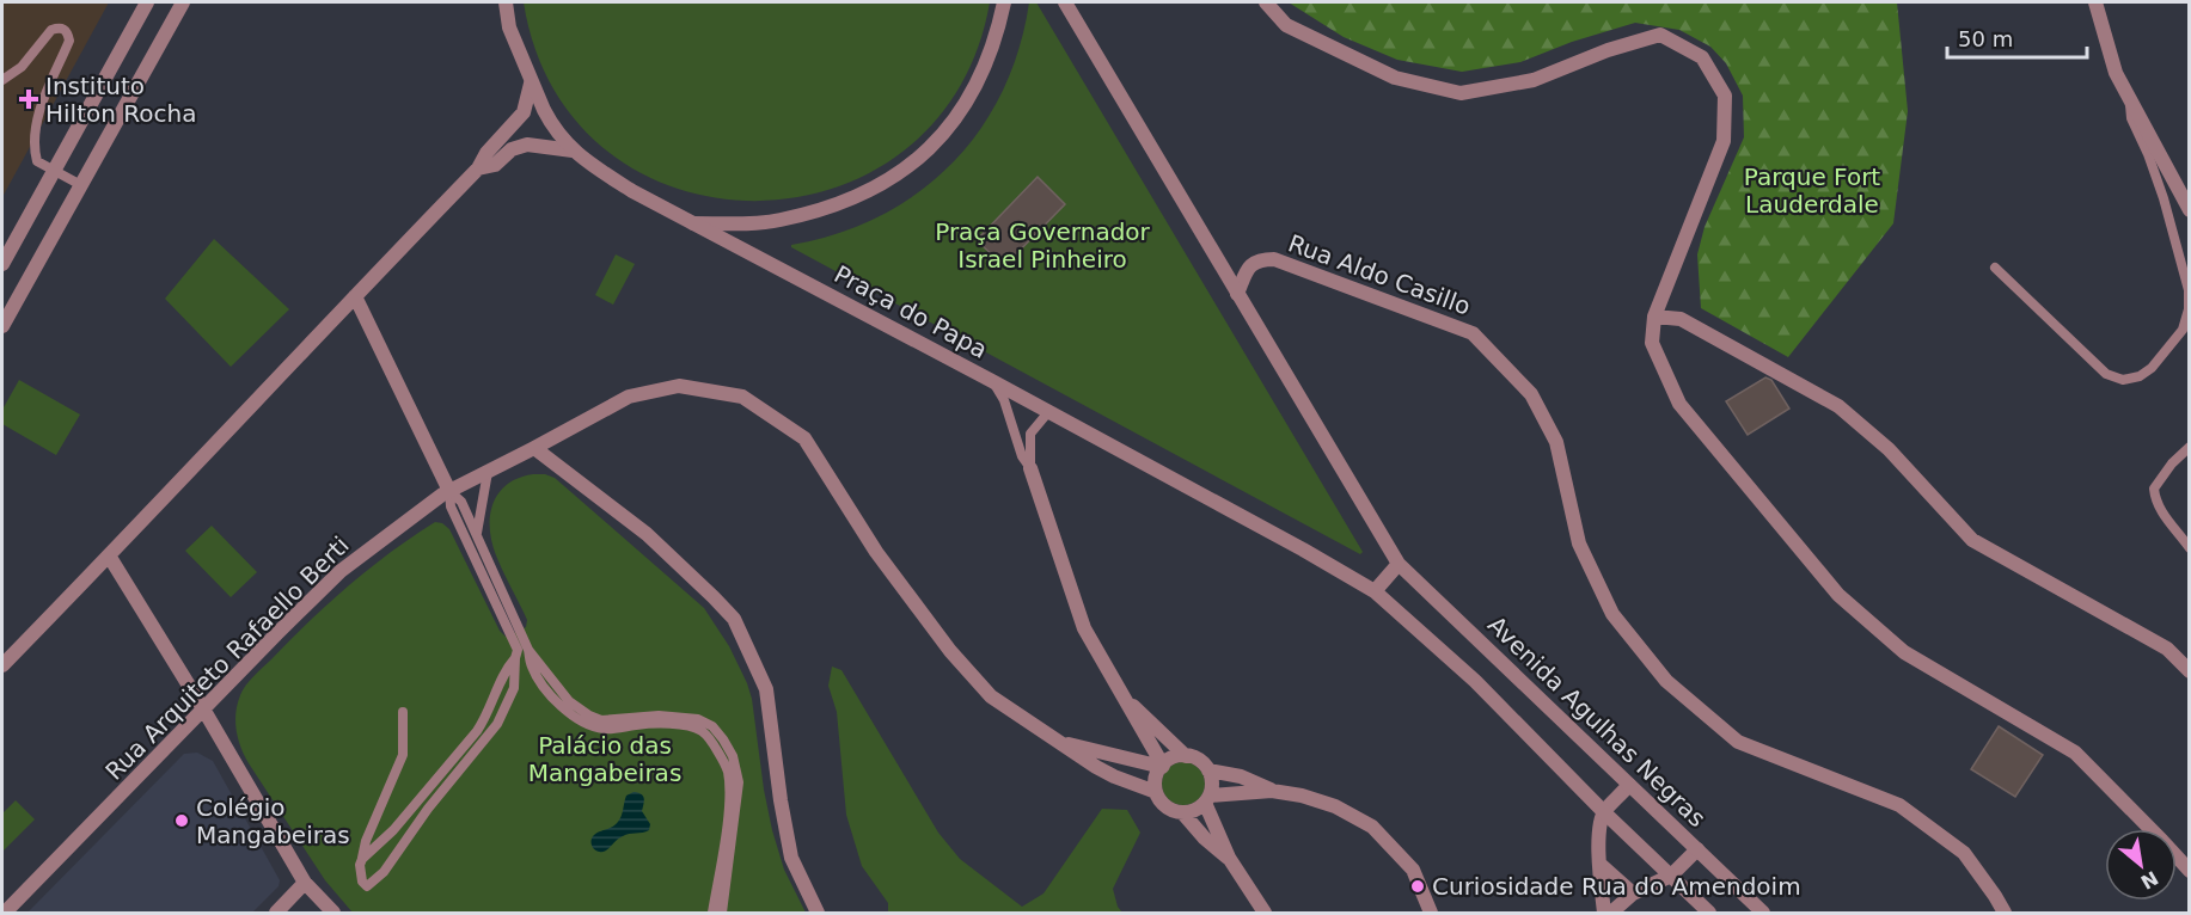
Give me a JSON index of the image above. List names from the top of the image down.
{
  "streets": {
    "street": [
      "Rua Aldo Casillo",
      "Praça do Papa",
      "Rua Arquiteto Rafaello Berti",
      "Avenida Agulhas Negras"
    ]
  },
  "parks": ["Parque Fort Lauderdale", "Praça Governador Israel Pinheiro", "Palácio das Mangabeiras"],
  "places": {
    "health": ["Instituto Hilton Rocha"],
    "other": ["Colégio Mangabeiras", "Curiosidade Rua do Amendoim"]
  },
  "scale_bar": "50 m",
  "north": "bottom right"
}
